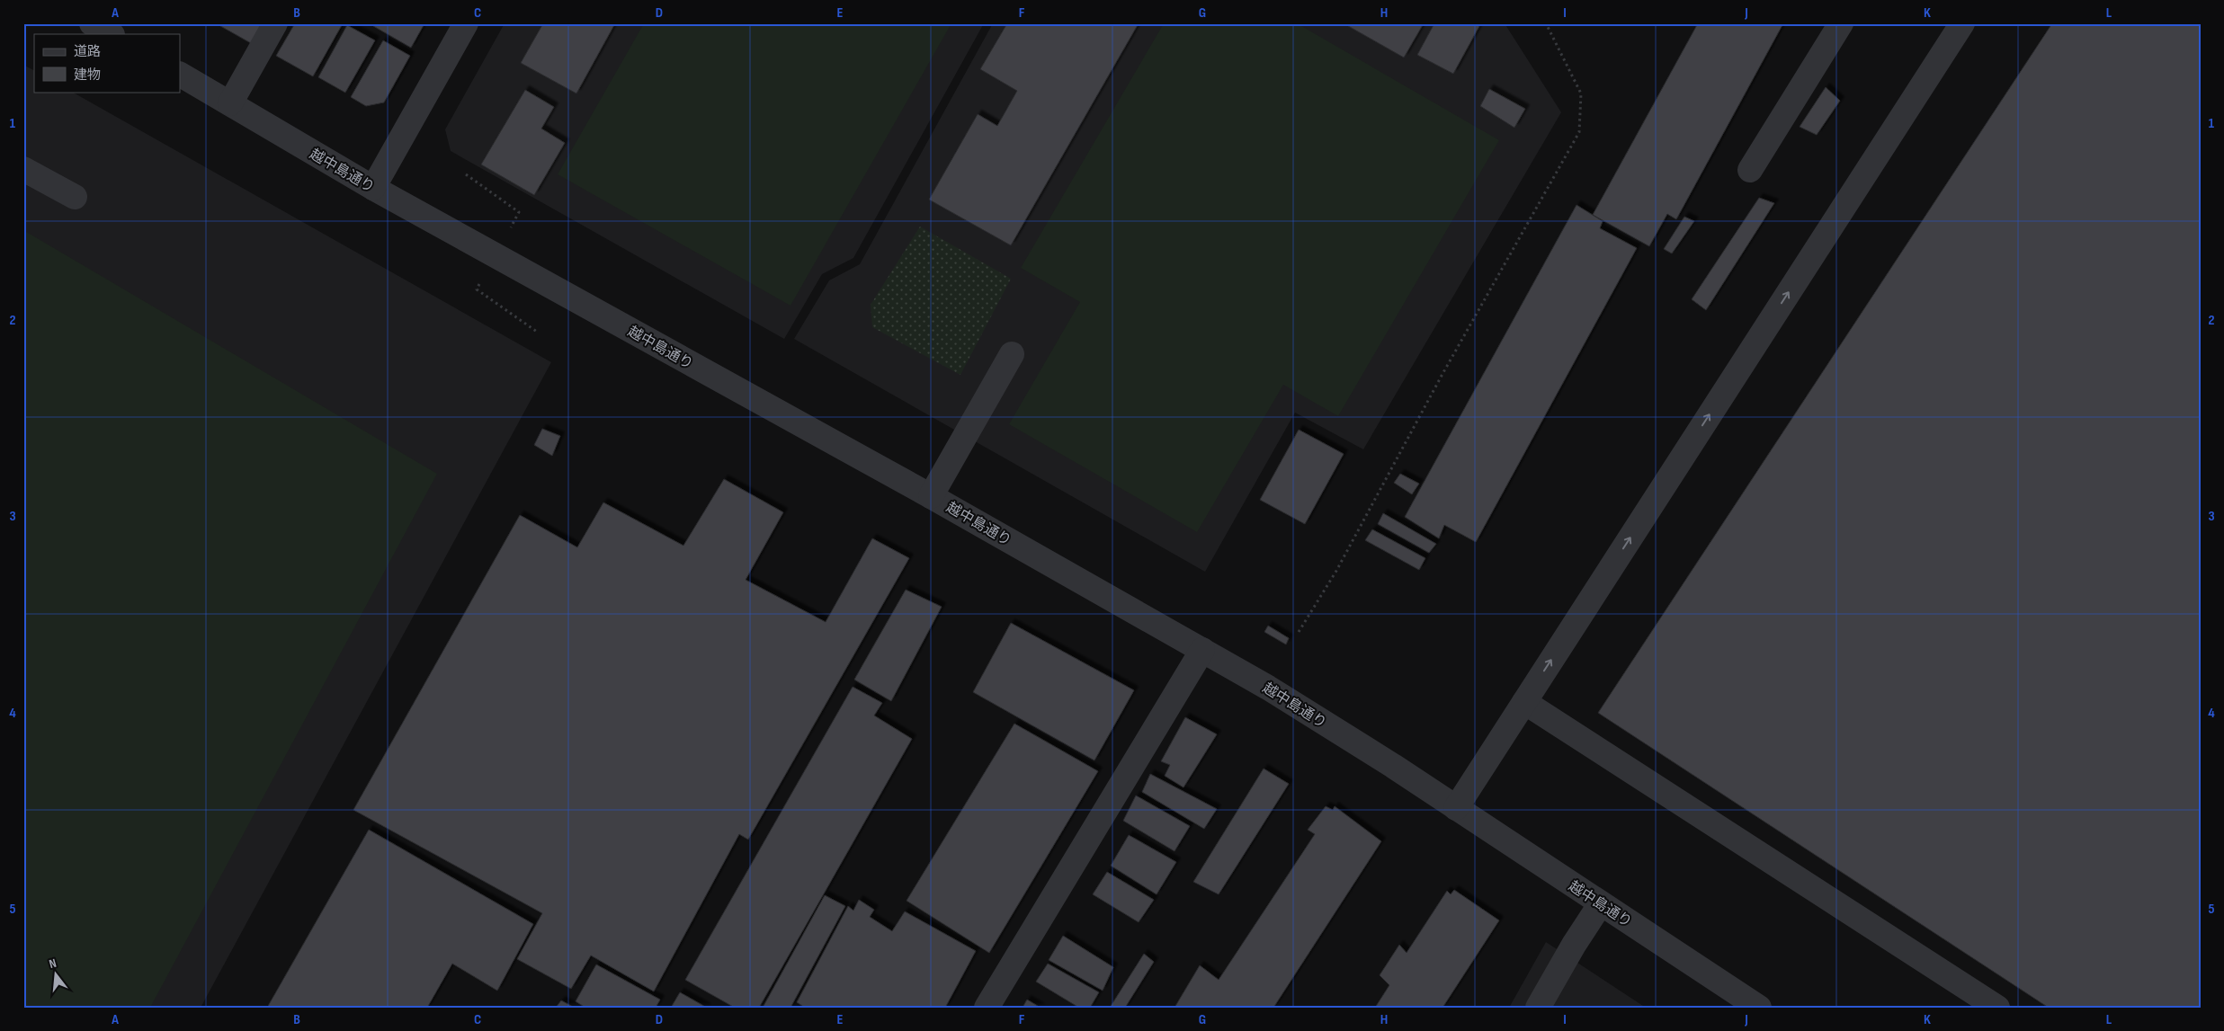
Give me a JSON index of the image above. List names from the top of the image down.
{
  "streets": {
    "street": ["越中島通り"]
  },
  "legend": ["道路", "建物"],
  "north": "top",
  "grid": {
    "columns": [
      "A",
      "B",
      "C",
      "D",
      "E",
      "F",
      "G",
      "H",
      "I",
      "J",
      "K",
      "L"
    ],
    "rows": [
      "1",
      "2",
      "3",
      "4",
      "5"
    ]
  }
}
